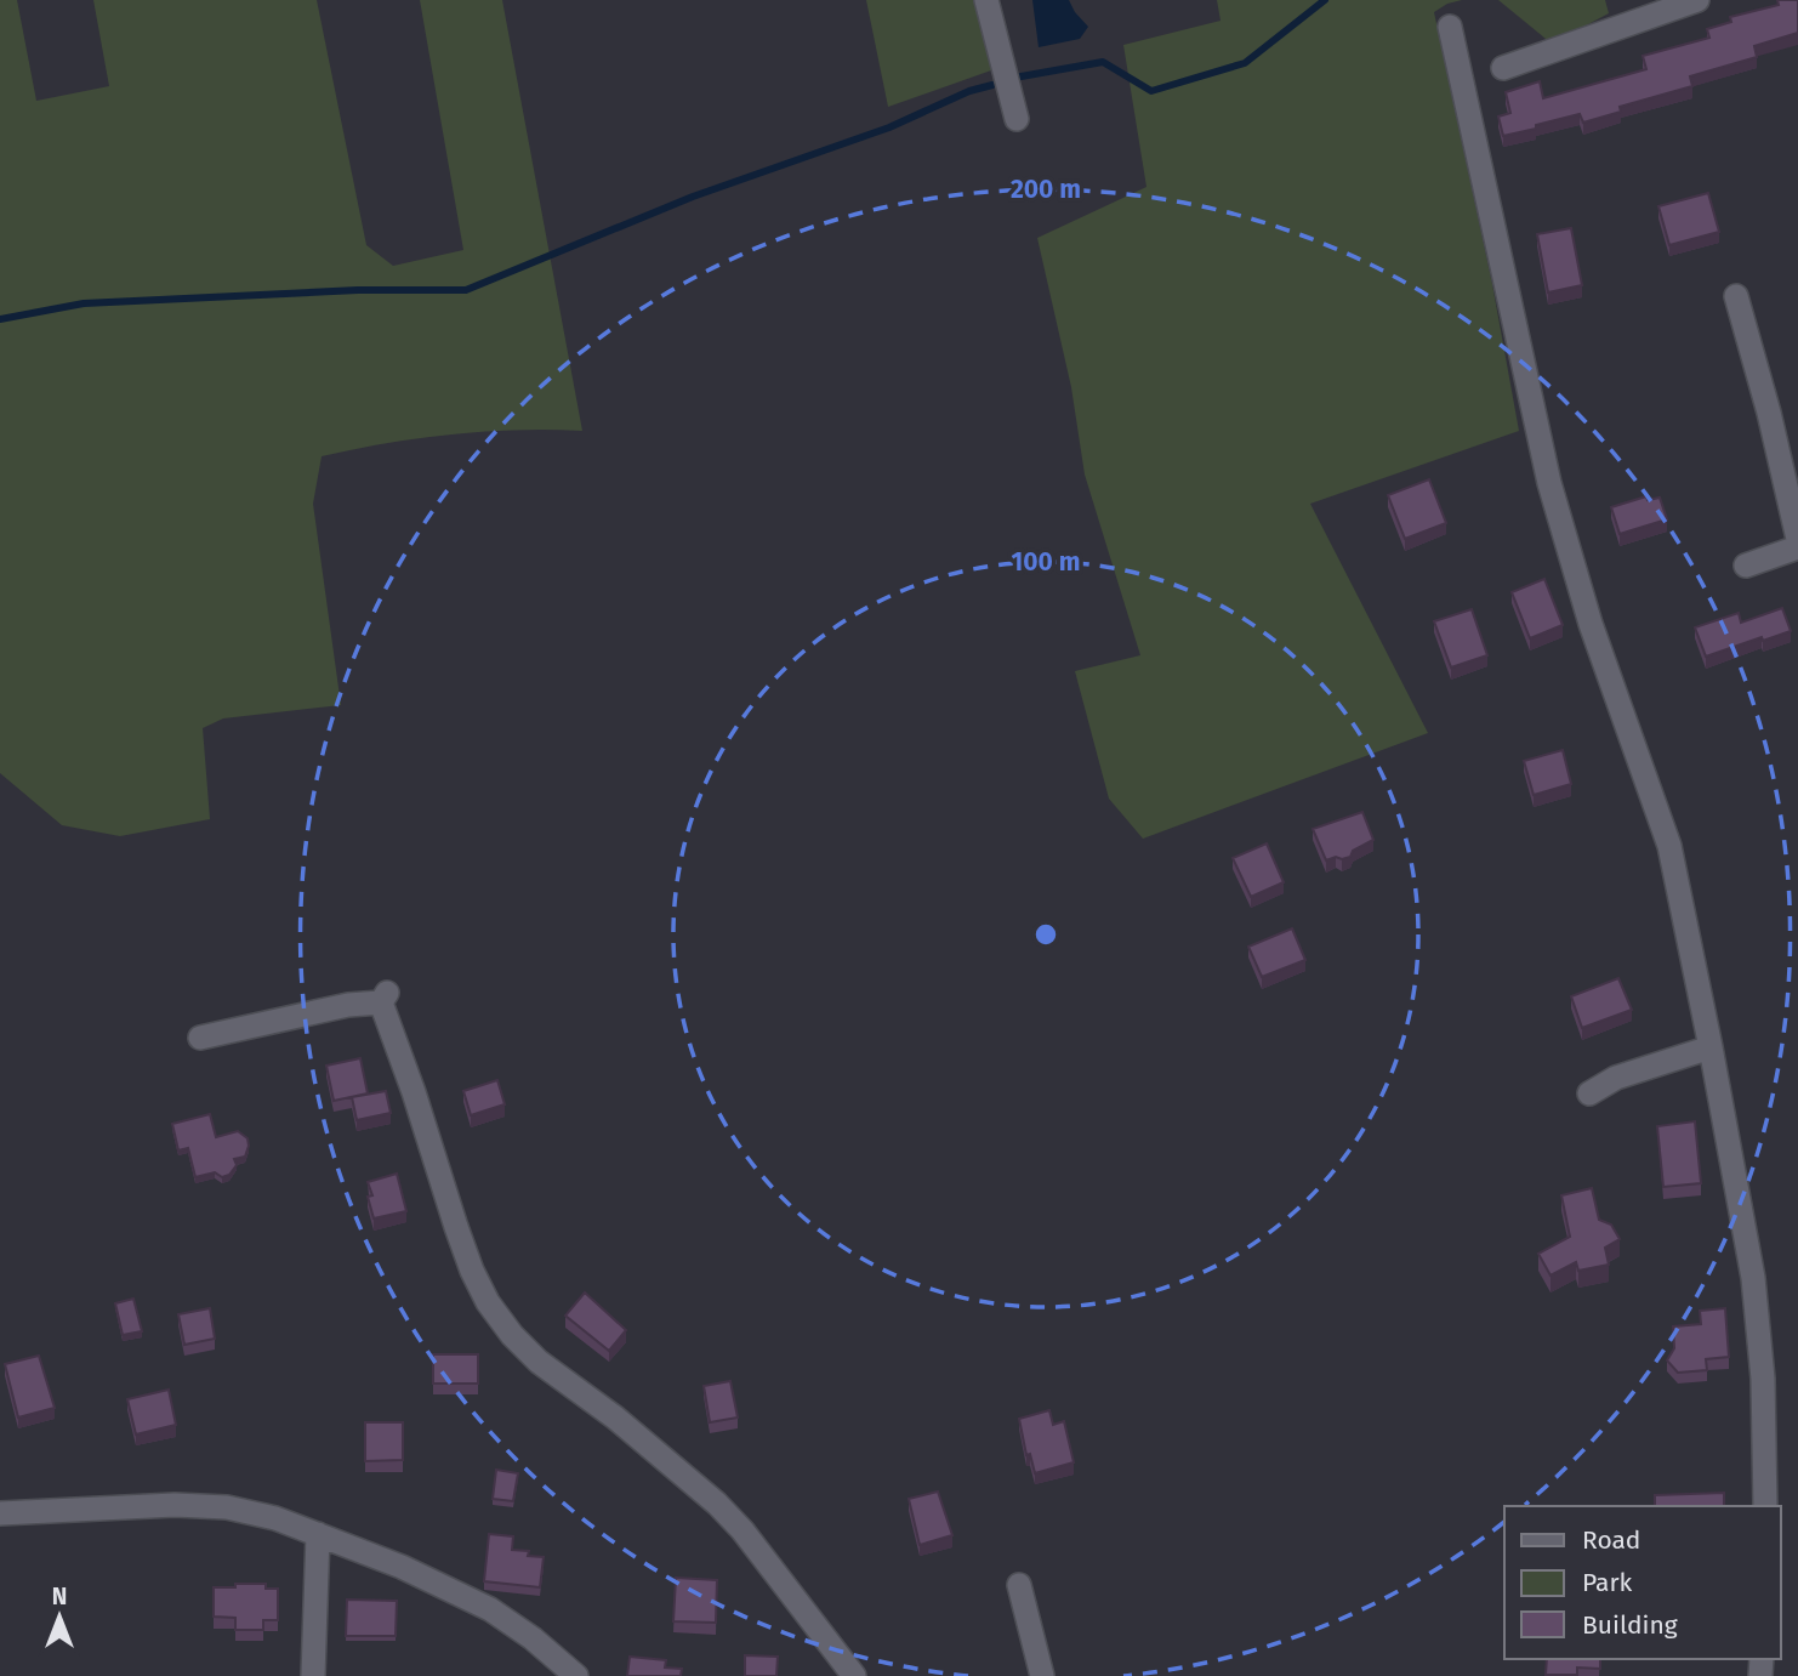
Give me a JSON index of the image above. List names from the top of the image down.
{
  "legend": ["Road", "Park", "Building"],
  "north": "top",
  "rings": ["200 m", "100 m"]
}
